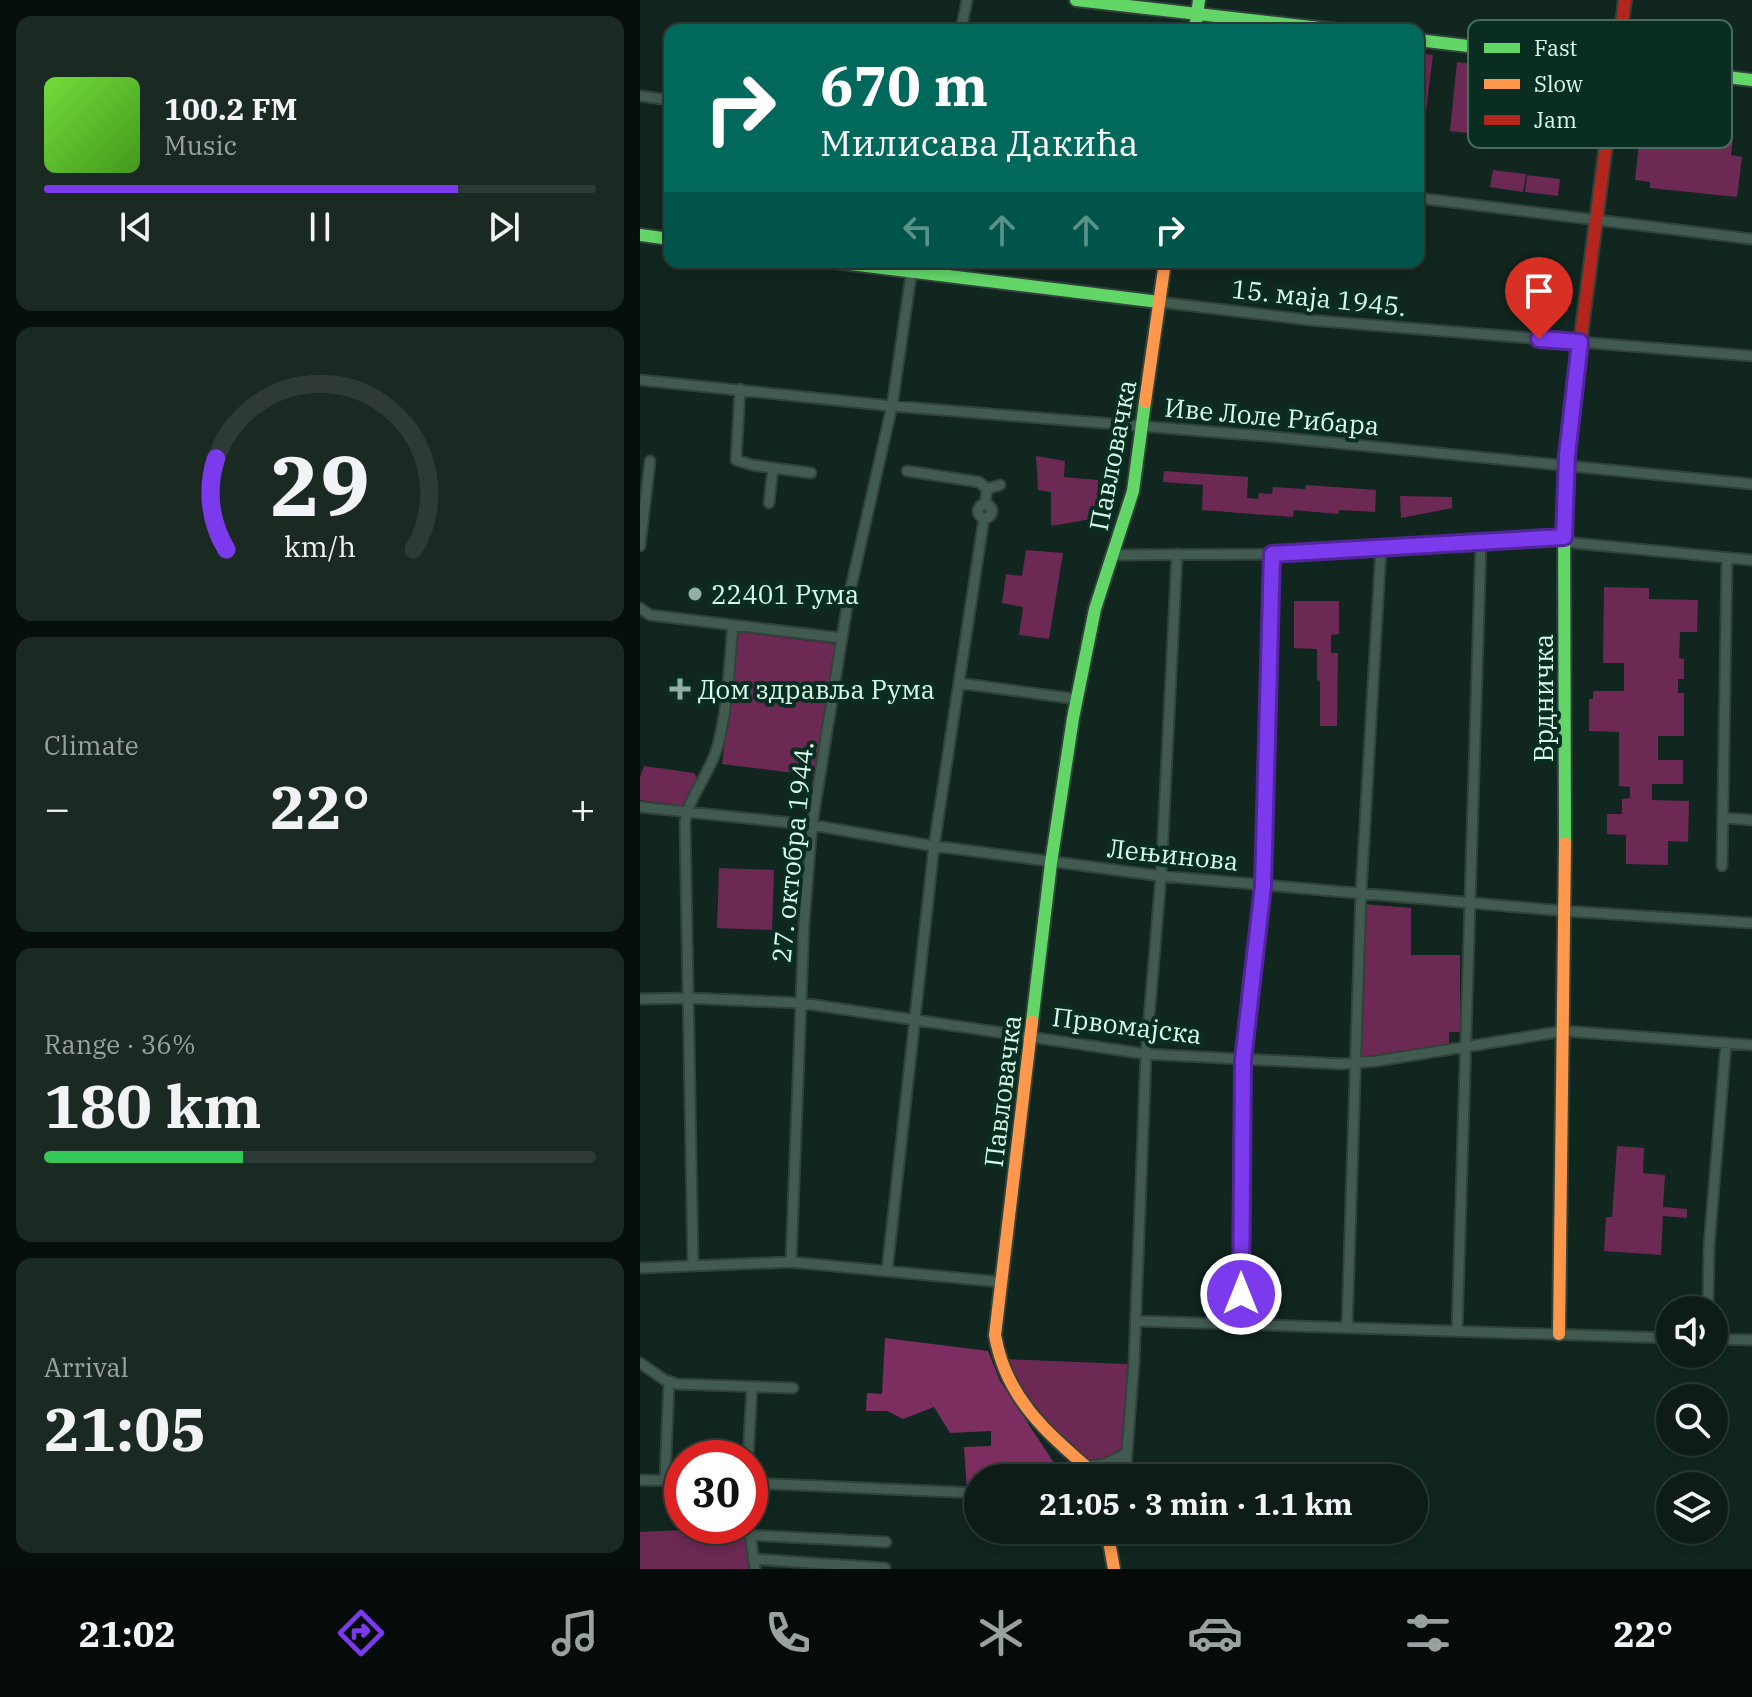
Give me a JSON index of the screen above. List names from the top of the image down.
{
  "streets": {
    "street": [
      "15. маја 1945.",
      "Иве Лоле Рибара",
      "Павловачка",
      "Врдничка",
      "27. октобра 1944.",
      "Лењинова",
      "Првомајска"
    ]
  },
  "crossings": [
    ["15. маја 1945.", "Павловачка"],
    ["15. маја 1945.", "Врдничка"],
    ["Иве Лоле Рибара", "Павловачка"],
    ["Иве Лоле Рибара", "Врдничка"],
    ["Иве Лоле Рибара", "27. октобра 1944."],
    ["Павловачка", "Лењинова"],
    ["Павловачка", "Првомајска"],
    ["Врдничка", "Лењинова"],
    ["Врдничка", "Првомајска"],
    ["27. октобра 1944.", "Лењинова"],
    ["27. октобра 1944.", "Првомајска"]
  ],
  "places": {
    "other": ["22401 Рума"],
    "health": ["Дом здравља Рума"]
  },
  "legend": ["Fast", "Slow", "Jam"],
  "page": {
    "turn": ["670 m", "Милисава Дакића"],
    "song": ["100.2 FM", "Music"],
    "tile": [
      "Climate",
      ["Range · 36%", "180 km"],
      ["Arrival", "21:05"]
    ],
    "heat": ["−", "22°", "+"],
    "limit": "30",
    "trip": "21:05 · 3 min · 1.1 km",
    "tabs": ["21:02", "22°"],
    "gauge": ["29", "km/h"]
  }
}
